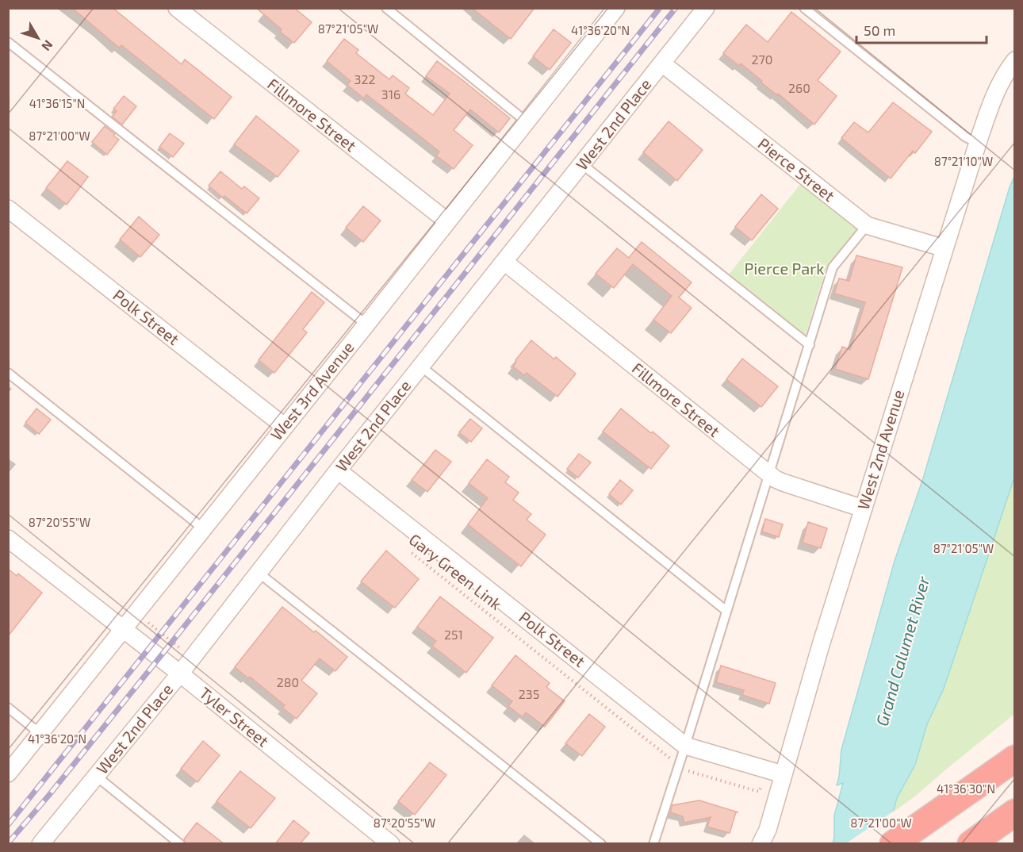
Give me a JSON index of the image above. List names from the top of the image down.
{
  "streets": {
    "street": [
      "Fillmore Street",
      "West 2nd Place",
      "Pierce Street",
      "Polk Street",
      "West 3rd Avenue",
      "West 2nd Avenue",
      "Tyler Street"
    ],
    "path": ["Gary Green Link"]
  },
  "crossings": [
    ["Fillmore Street", "West 2nd Place"],
    ["Fillmore Street", "West 3rd Avenue"],
    ["Fillmore Street", "West 2nd Avenue"],
    ["West 2nd Place", "Pierce Street"],
    ["West 2nd Place", "Polk Street"],
    ["West 2nd Place", "Tyler Street"],
    ["Pierce Street", "West 2nd Avenue"],
    ["Polk Street", "West 3rd Avenue"],
    ["Polk Street", "West 2nd Avenue"],
    ["West 3rd Avenue", "Tyler Street"]
  ],
  "water": ["Grand Calumet River"],
  "parks": ["Pierce Park"],
  "house_numbers": [
    "270",
    "322",
    "260",
    "316",
    "251",
    "280",
    "235"
  ],
  "scale_bar": "50 m",
  "north": "bottom right",
  "coordinates": [
    "87°21'05\"W",
    "41°36'20\"N",
    "41°36'15\"N",
    "87°21'00\"W",
    "87°21'10\"W",
    "87°20'55\"W",
    "41°36'30\"N"
  ]
}
